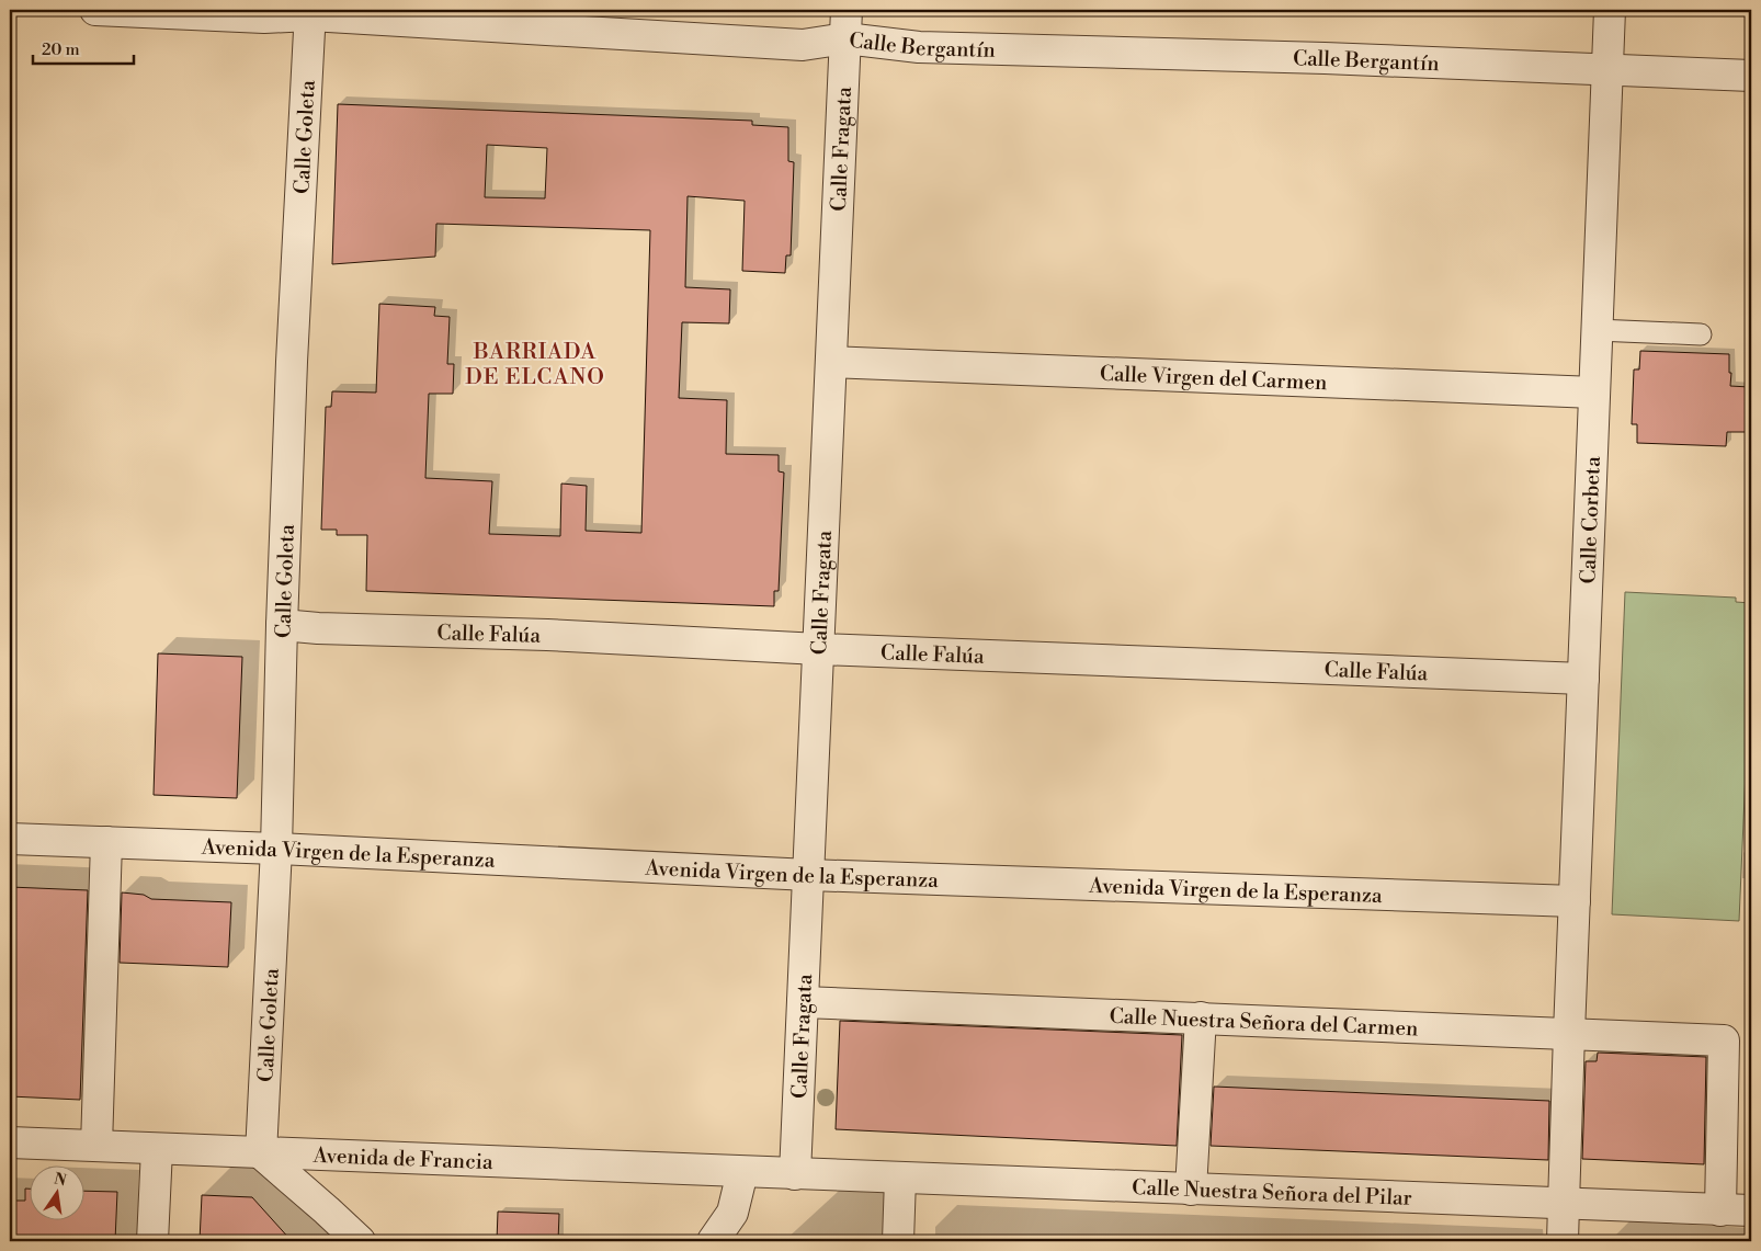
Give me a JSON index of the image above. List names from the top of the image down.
{
  "streets": {
    "street": [
      "Calle Bergantín",
      "Calle Goleta",
      "Calle Fragata",
      "Calle Virgen del Carmen",
      "Calle Corbeta",
      "Calle Falúa",
      "Avenida Virgen de la Esperanza",
      "Calle Nuestra Señora del Carmen",
      "Avenida de Francia",
      "Calle Nuestra Señora del Pilar"
    ]
  },
  "crossings": [
    ["Calle Bergantín", "Calle Goleta"],
    ["Calle Bergantín", "Calle Fragata"],
    ["Calle Bergantín", "Calle Corbeta"],
    ["Calle Goleta", "Calle Falúa"],
    ["Calle Goleta", "Avenida Virgen de la Esperanza"],
    ["Calle Goleta", "Avenida de Francia"],
    ["Calle Fragata", "Calle Virgen del Carmen"],
    ["Calle Fragata", "Calle Falúa"],
    ["Calle Fragata", "Avenida Virgen de la Esperanza"],
    ["Calle Fragata", "Calle Nuestra Señora del Carmen"],
    ["Calle Fragata", "Avenida de Francia"],
    ["Calle Fragata", "Calle Nuestra Señora del Pilar"],
    ["Calle Virgen del Carmen", "Calle Corbeta"],
    ["Calle Corbeta", "Calle Falúa"],
    ["Calle Corbeta", "Avenida Virgen de la Esperanza"],
    ["Calle Corbeta", "Calle Nuestra Señora del Carmen"],
    ["Calle Corbeta", "Calle Nuestra Señora del Pilar"],
    ["Calle Nuestra Señora del Carmen", "Calle Nuestra Señora del Pilar"],
    ["Avenida de Francia", "Calle Nuestra Señora del Pilar"]
  ],
  "districts": ["BARRIADA DE ELCANO"],
  "scale_bar": "20 m",
  "north": "top"
}
